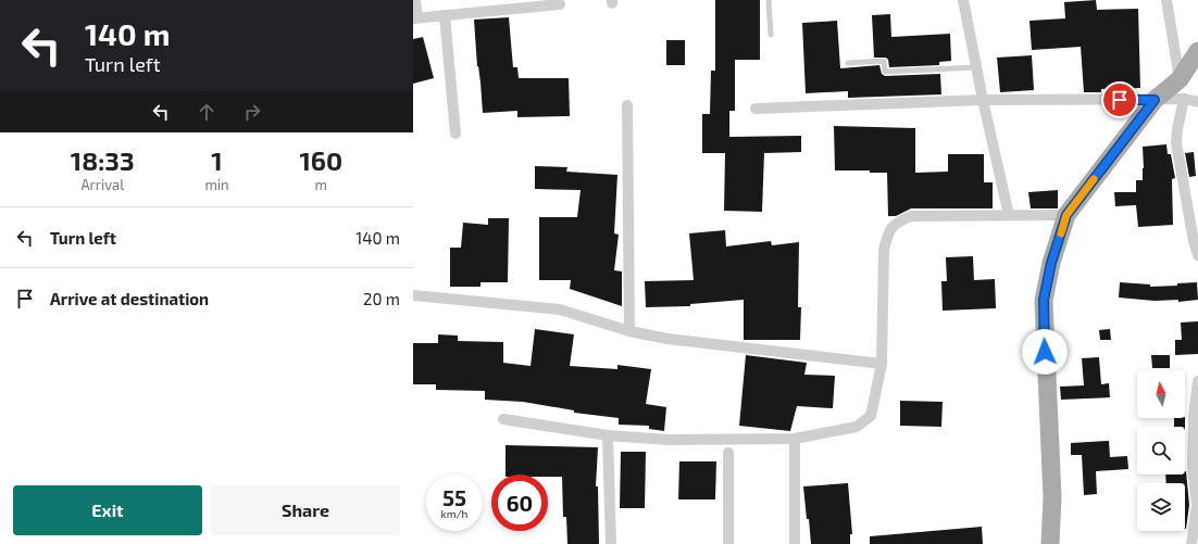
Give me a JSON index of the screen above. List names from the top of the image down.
{
  "north": "top",
  "page": {
    "turn": ["140 m", "Turn left"],
    "eta": [
      "18:33",
      "Arrival",
      "1",
      "min",
      "160",
      "m"
    ],
    "list": [
      {
        "name": "Turn left",
        "value": "140 m"
      },
      {
        "name": "Arrive at destination",
        "value": "20 m"
      }
    ],
    "speed": "55 km/h",
    "limit": "60",
    "buttons": ["Exit", "Share"]
  }
}
